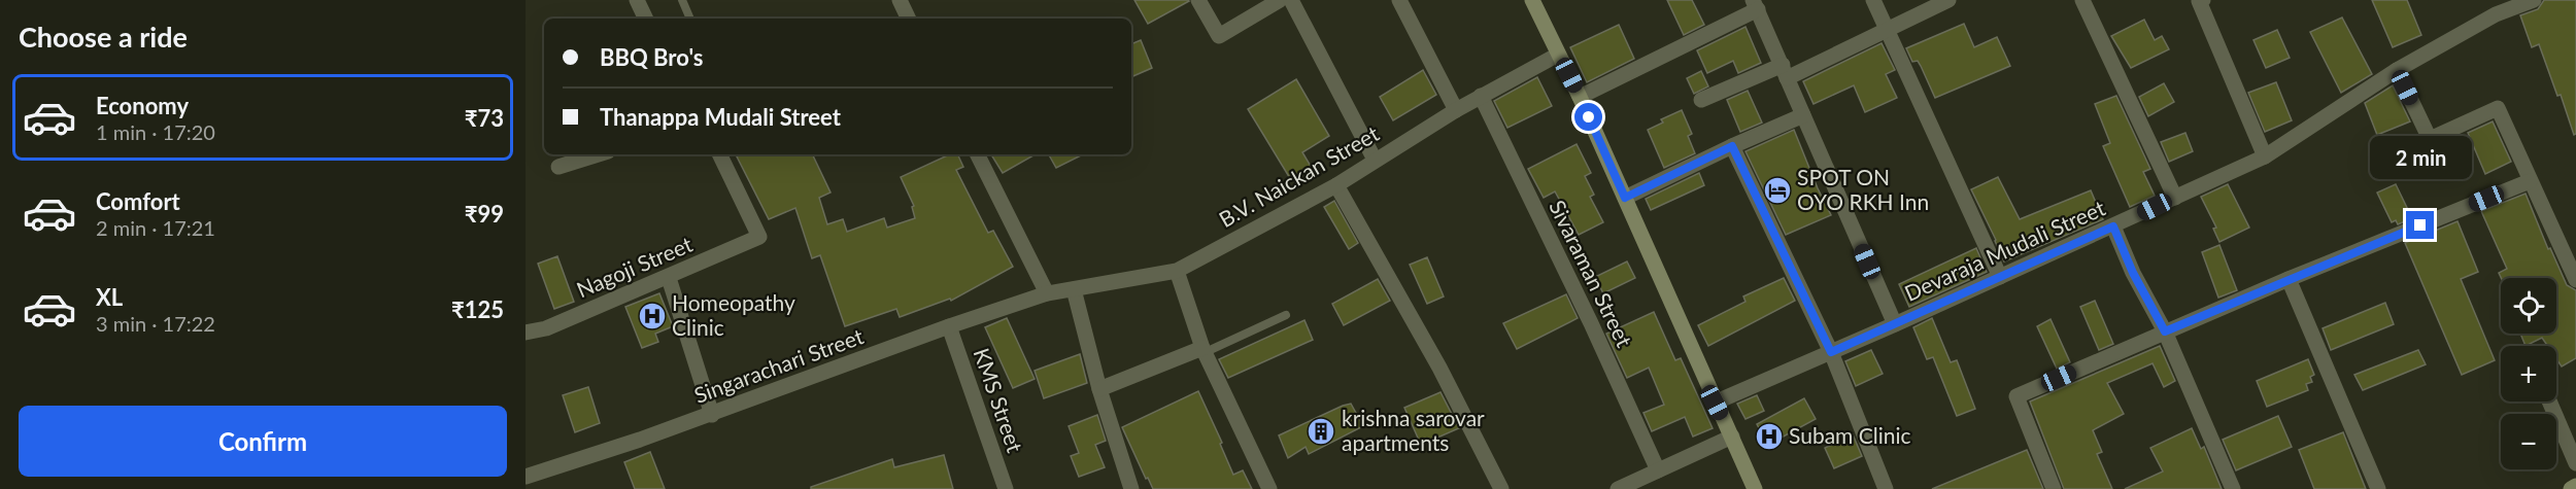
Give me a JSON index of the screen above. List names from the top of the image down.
{
  "streets": {
    "street": [
      "B.V. Naickan Street",
      "Devaraja Mudali Street",
      "Nagoji Street",
      "Sivaraman Street",
      "Singarachari Street",
      "KMS Street"
    ]
  },
  "crossings": [
    ["B.V. Naickan Street", "Sivaraman Street"],
    ["B.V. Naickan Street", "Singarachari Street"],
    ["Singarachari Street", "KMS Street"]
  ],
  "places": {
    "hotel": ["SPOT ON OYO RKH Inn"],
    "hospital": ["Homeopathy Clinic", "Subam Clinic"],
    "building": ["krishna sarovar apartments"]
  },
  "page": {
    "heading": "Choose a ride",
    "banner": ["BBQ Bro's", "Thanappa Mudali Street"],
    "list": [
      {
        "name": "Economy",
        "note": "1 min · 17:20",
        "value": "₹73"
      },
      {
        "name": "Comfort",
        "note": "2 min · 17:21",
        "value": "₹99"
      },
      {
        "name": "XL",
        "note": "3 min · 17:22",
        "value": "₹125"
      }
    ],
    "bubble": "2 min",
    "map_buttons": ["+", "−"],
    "buttons": "Confirm"
  }
}
